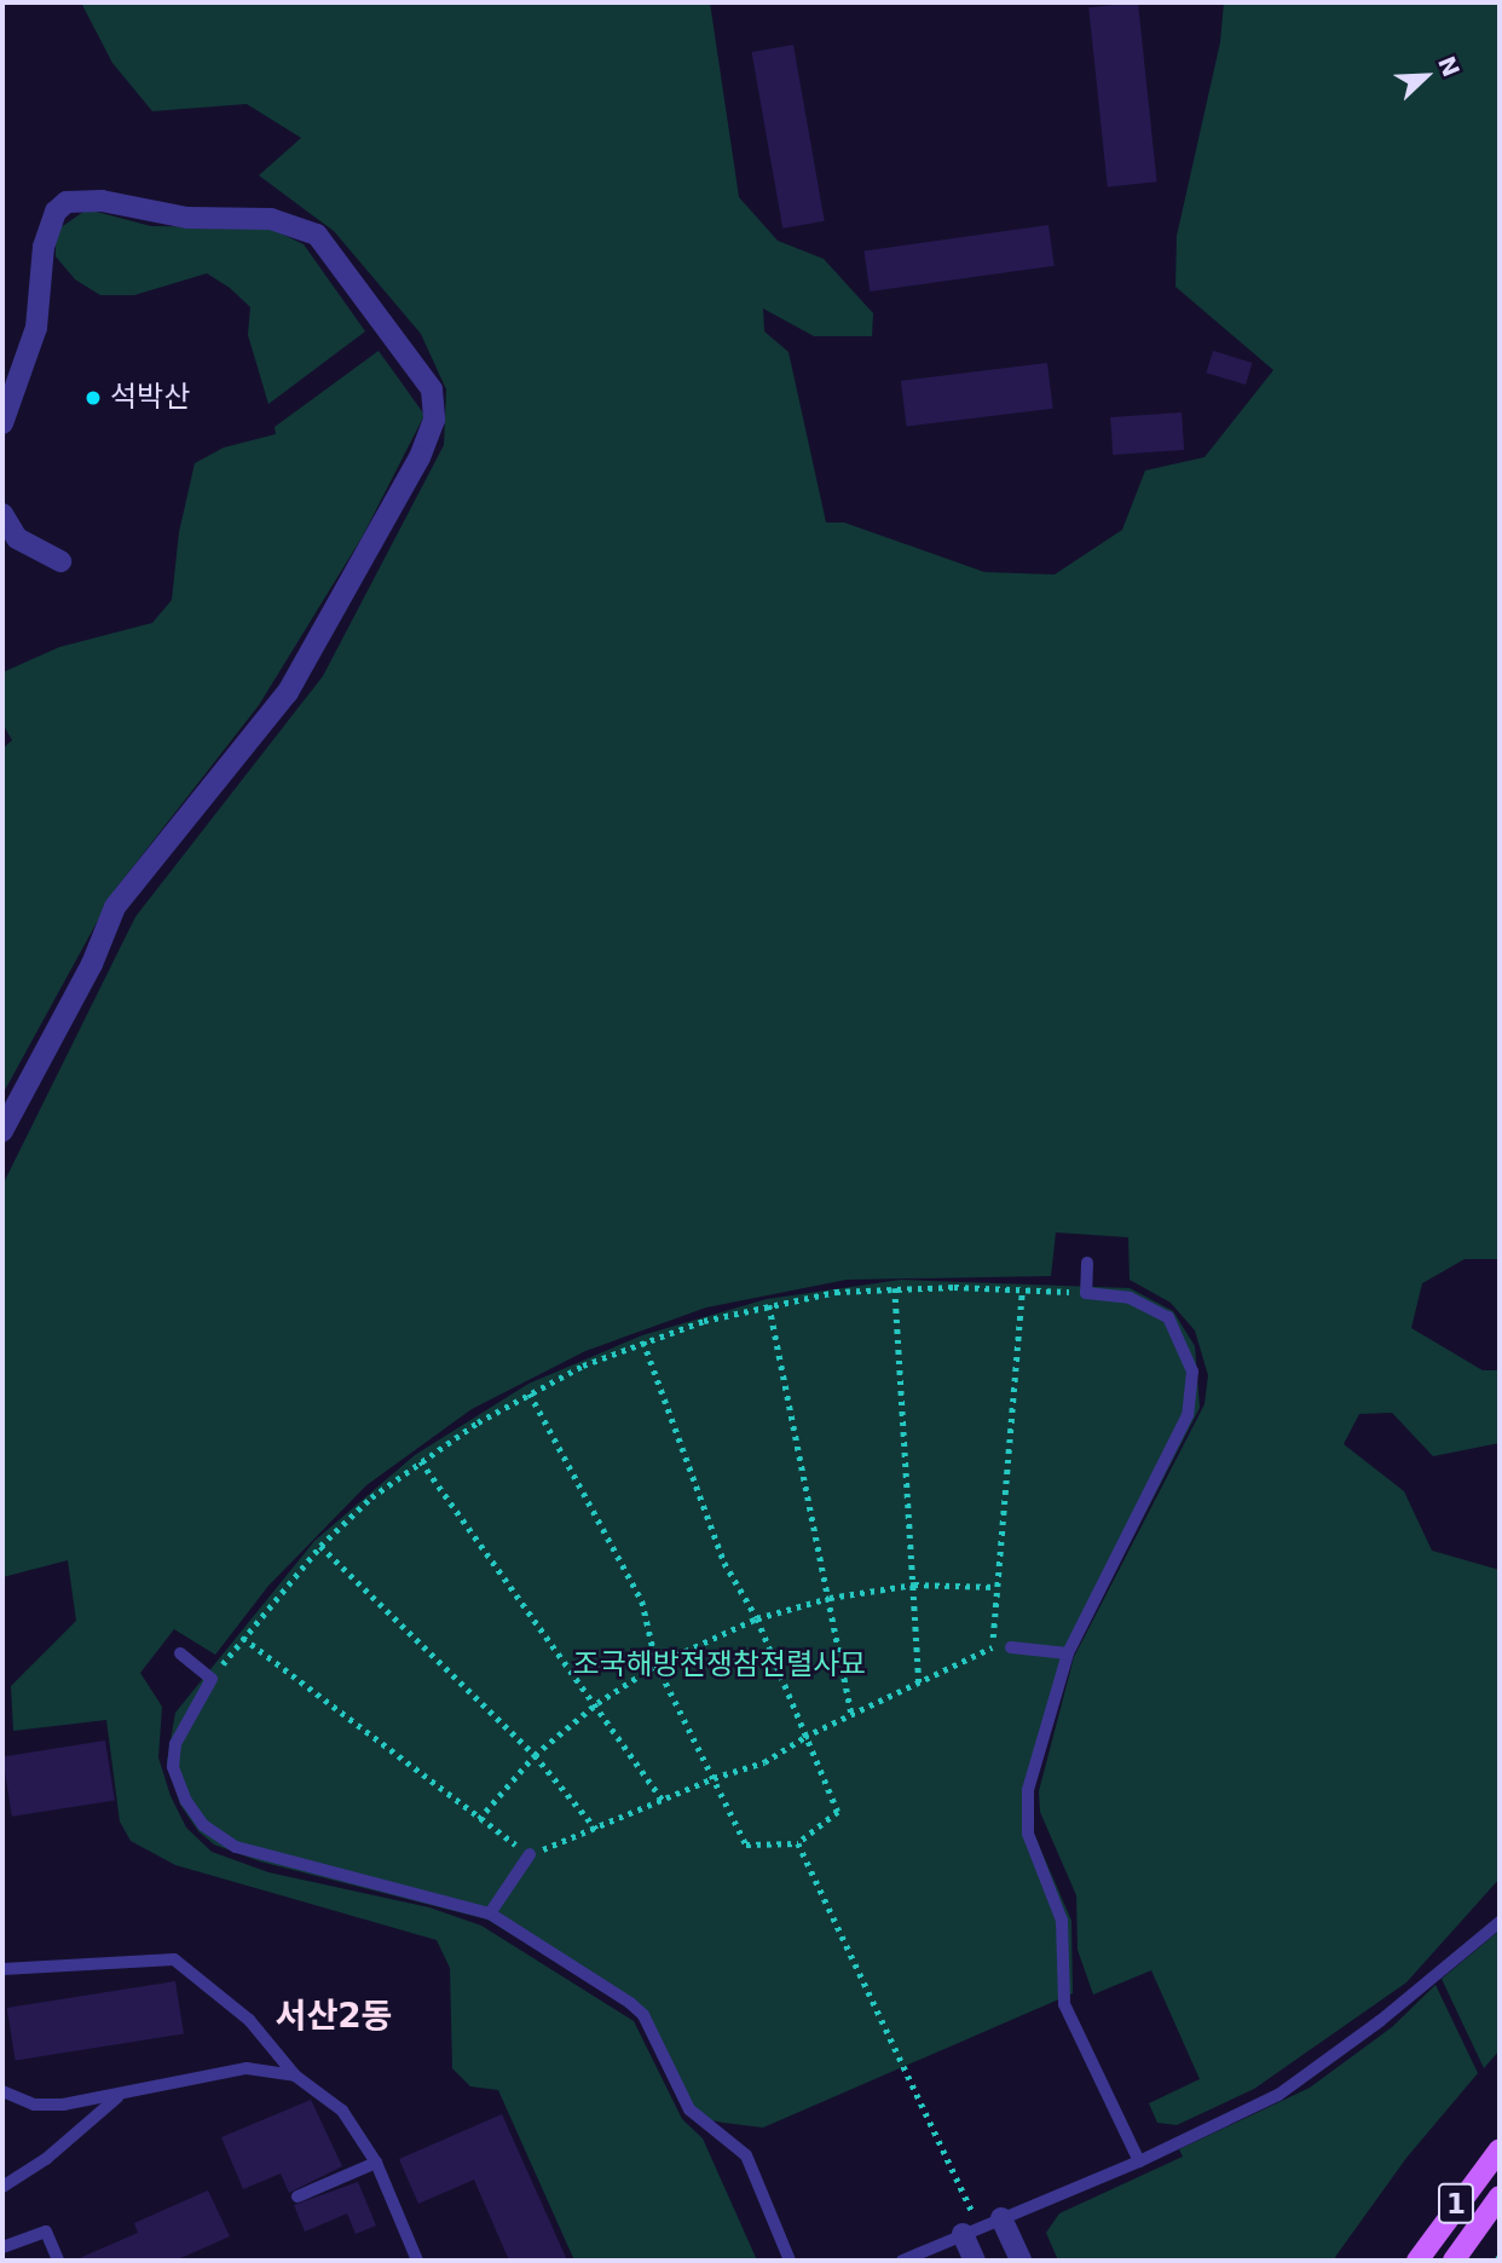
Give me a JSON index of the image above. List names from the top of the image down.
{
  "streets": {
    "main road": ["1"]
  },
  "districts": ["서산2동"],
  "parks": ["조국해방전쟁참전렬사묘"],
  "places": ["석박산"],
  "north": "top right"
}
